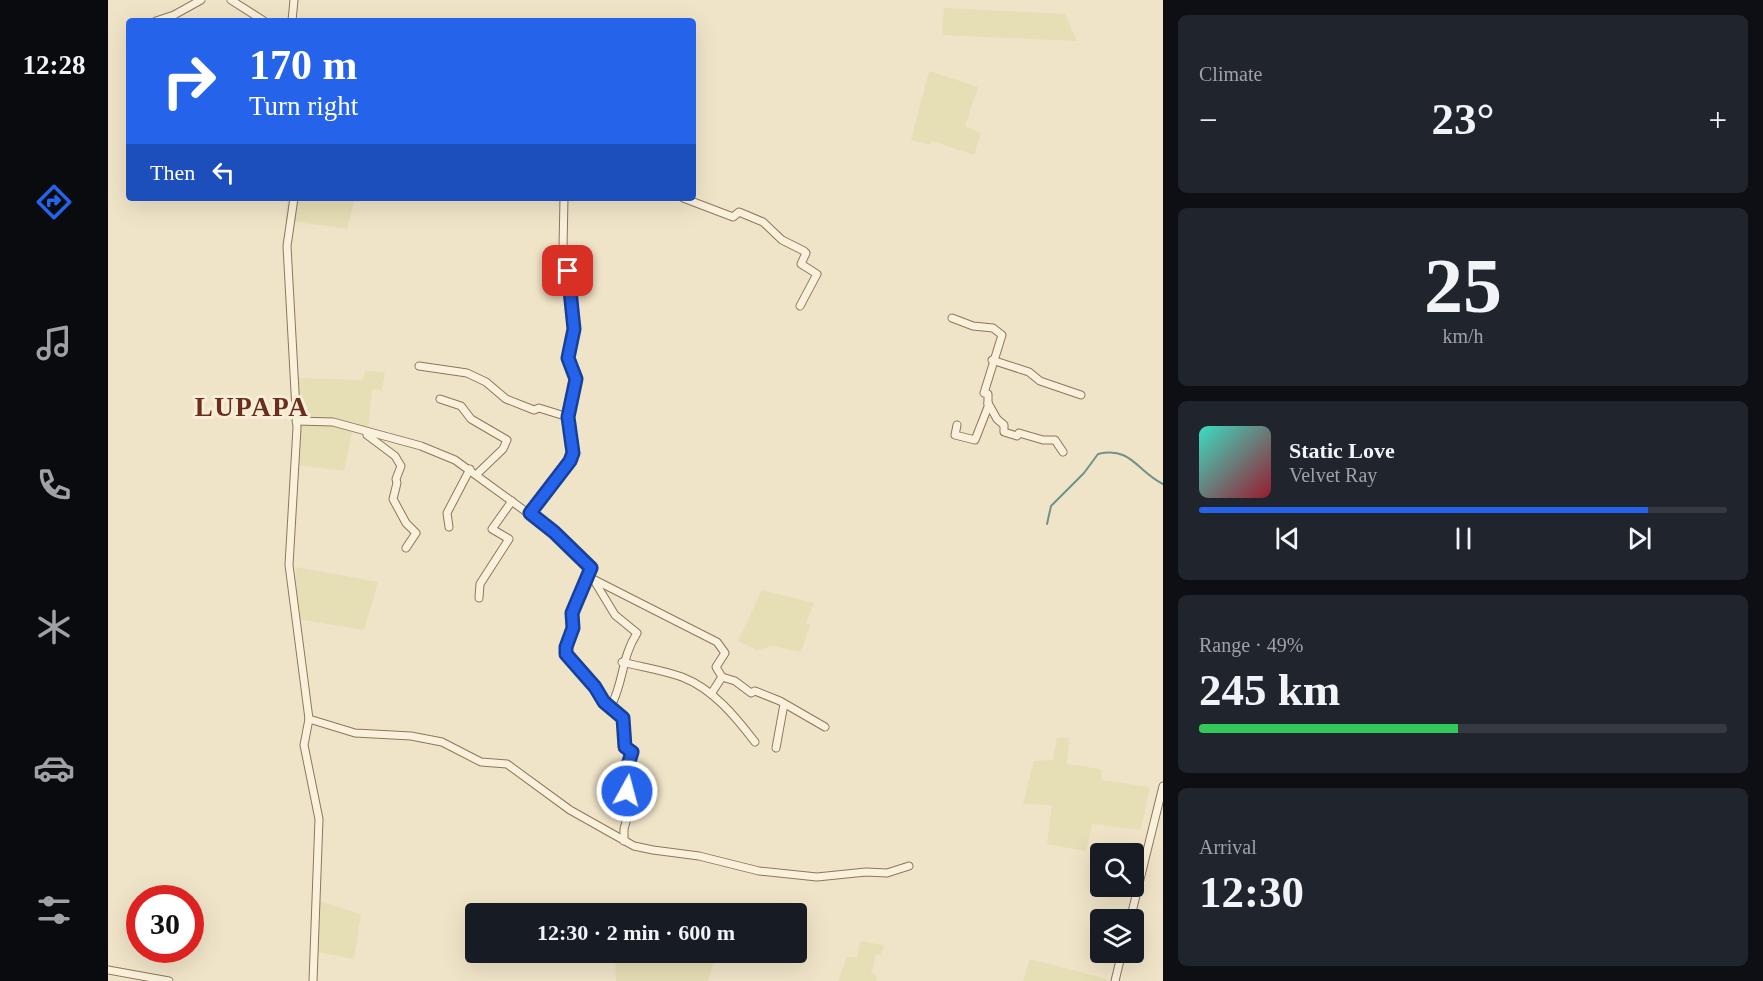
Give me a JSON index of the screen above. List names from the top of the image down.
{
  "districts": ["LUPAPA"],
  "page": {
    "tabs": "12:28",
    "tile": [
      "Climate",
      ["25", "km/h"],
      ["Range · 49%", "245 km"],
      ["Arrival", "12:30"]
    ],
    "turn": ["170 m", "Turn right"],
    "heat": ["−", "23°", "+"],
    "then": "Then",
    "song": ["Static Love", "Velvet Ray"],
    "limit": "30",
    "trip": "12:30 · 2 min · 600 m"
  }
}
